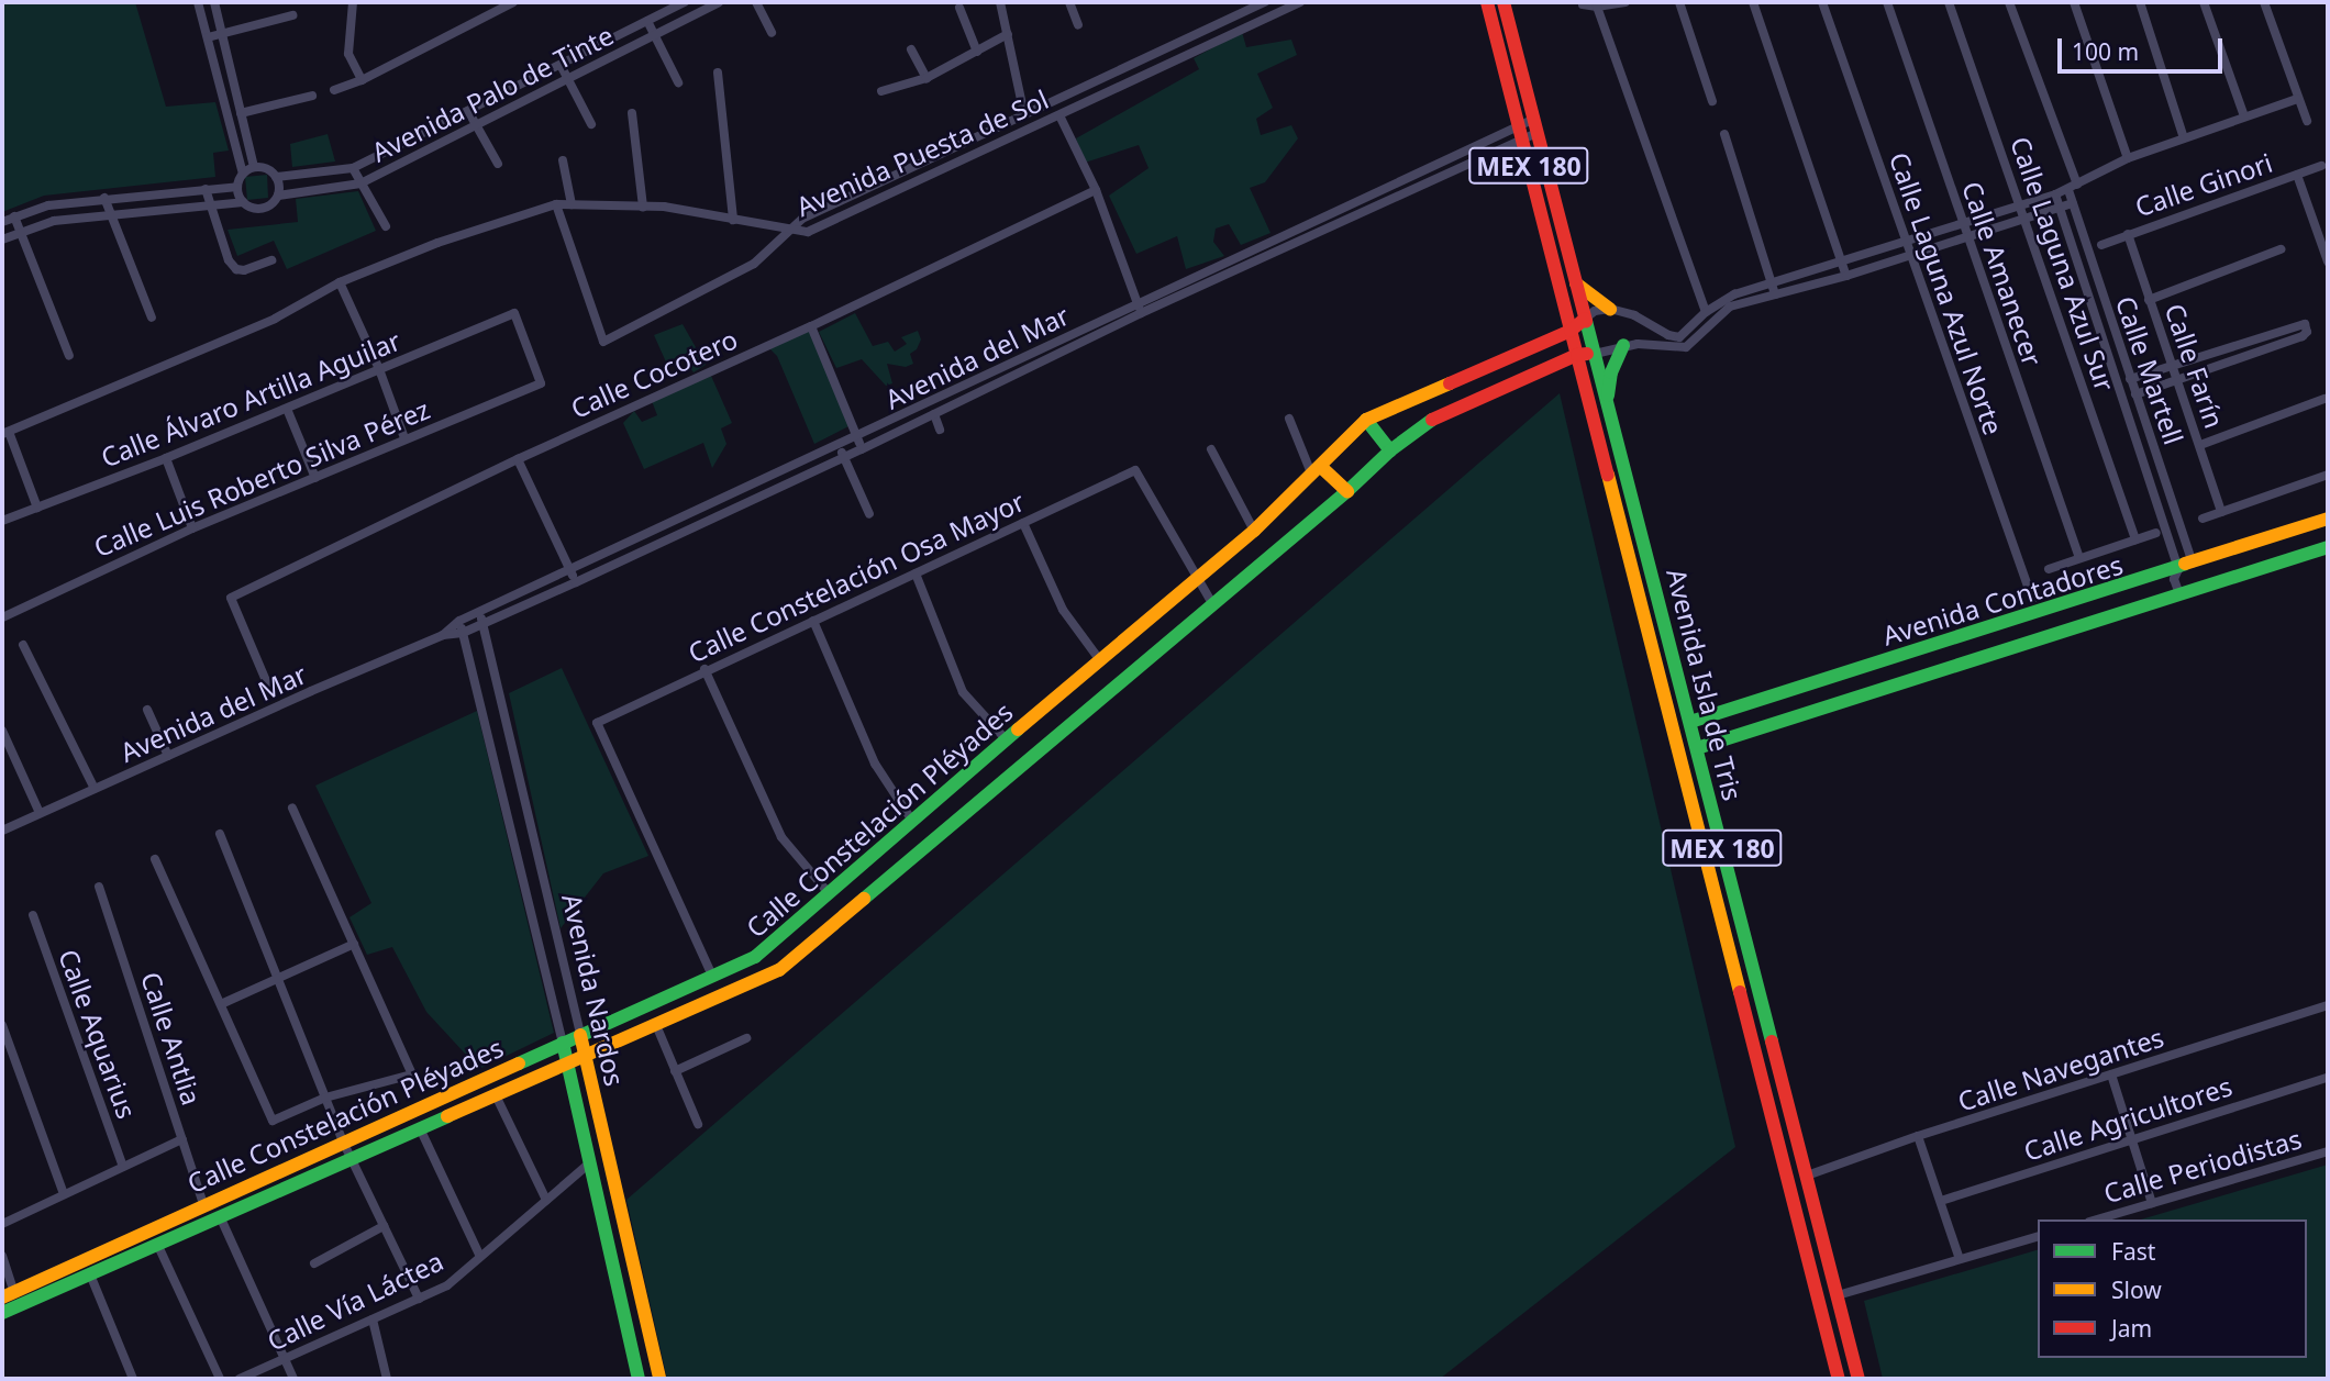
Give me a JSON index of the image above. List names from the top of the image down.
{
  "streets": {
    "main road": [
      "MEX 180",
      "Avenida Contadores",
      "Avenida Isla de Tris",
      "Calle Constelación Pléyades",
      "Avenida Nardos"
    ],
    "street": [
      "Avenida Palo de Tinte",
      "Avenida Puesta de Sol",
      "Calle Ginori",
      "Calle Laguna Azul Sur",
      "Calle Amanecer",
      "Calle Laguna Azul Norte",
      "Avenida del Mar",
      "Calle Farín",
      "Calle Martell",
      "Calle Cocotero",
      "Calle Álvaro Artilla Aguilar",
      "Calle Luis Roberto Silva Pérez",
      "Calle Constelación Osa Mayor",
      "Calle Aquarius",
      "Calle Antlia",
      "Calle Navegantes",
      "Calle Agricultores",
      "Calle Periodistas",
      "Calle Vía Láctea"
    ]
  },
  "crossings": [
    ["Calle Ginori", "Calle Farín"],
    ["Avenida del Mar", "Avenida Isla de Tris"],
    ["Avenida del Mar", "Avenida Nardos"],
    ["Calle Martell", "Avenida Contadores"],
    ["Calle Álvaro Artilla Aguilar", "Calle Luis Roberto Silva Pérez"],
    ["Calle Constelación Osa Mayor", "Calle Constelación Pléyades"],
    ["Avenida Contadores", "Avenida Isla de Tris"],
    ["Avenida Isla de Tris", "Calle Constelación Pléyades"],
    ["Avenida Isla de Tris", "Calle Navegantes"],
    ["Calle Constelación Pléyades", "Avenida Nardos"],
    ["Calle Constelación Pléyades", "Calle Antlia"],
    ["Avenida Nardos", "Calle Vía Láctea"]
  ],
  "legend": ["Fast", "Slow", "Jam"],
  "scale_bar": "100 m"
}
